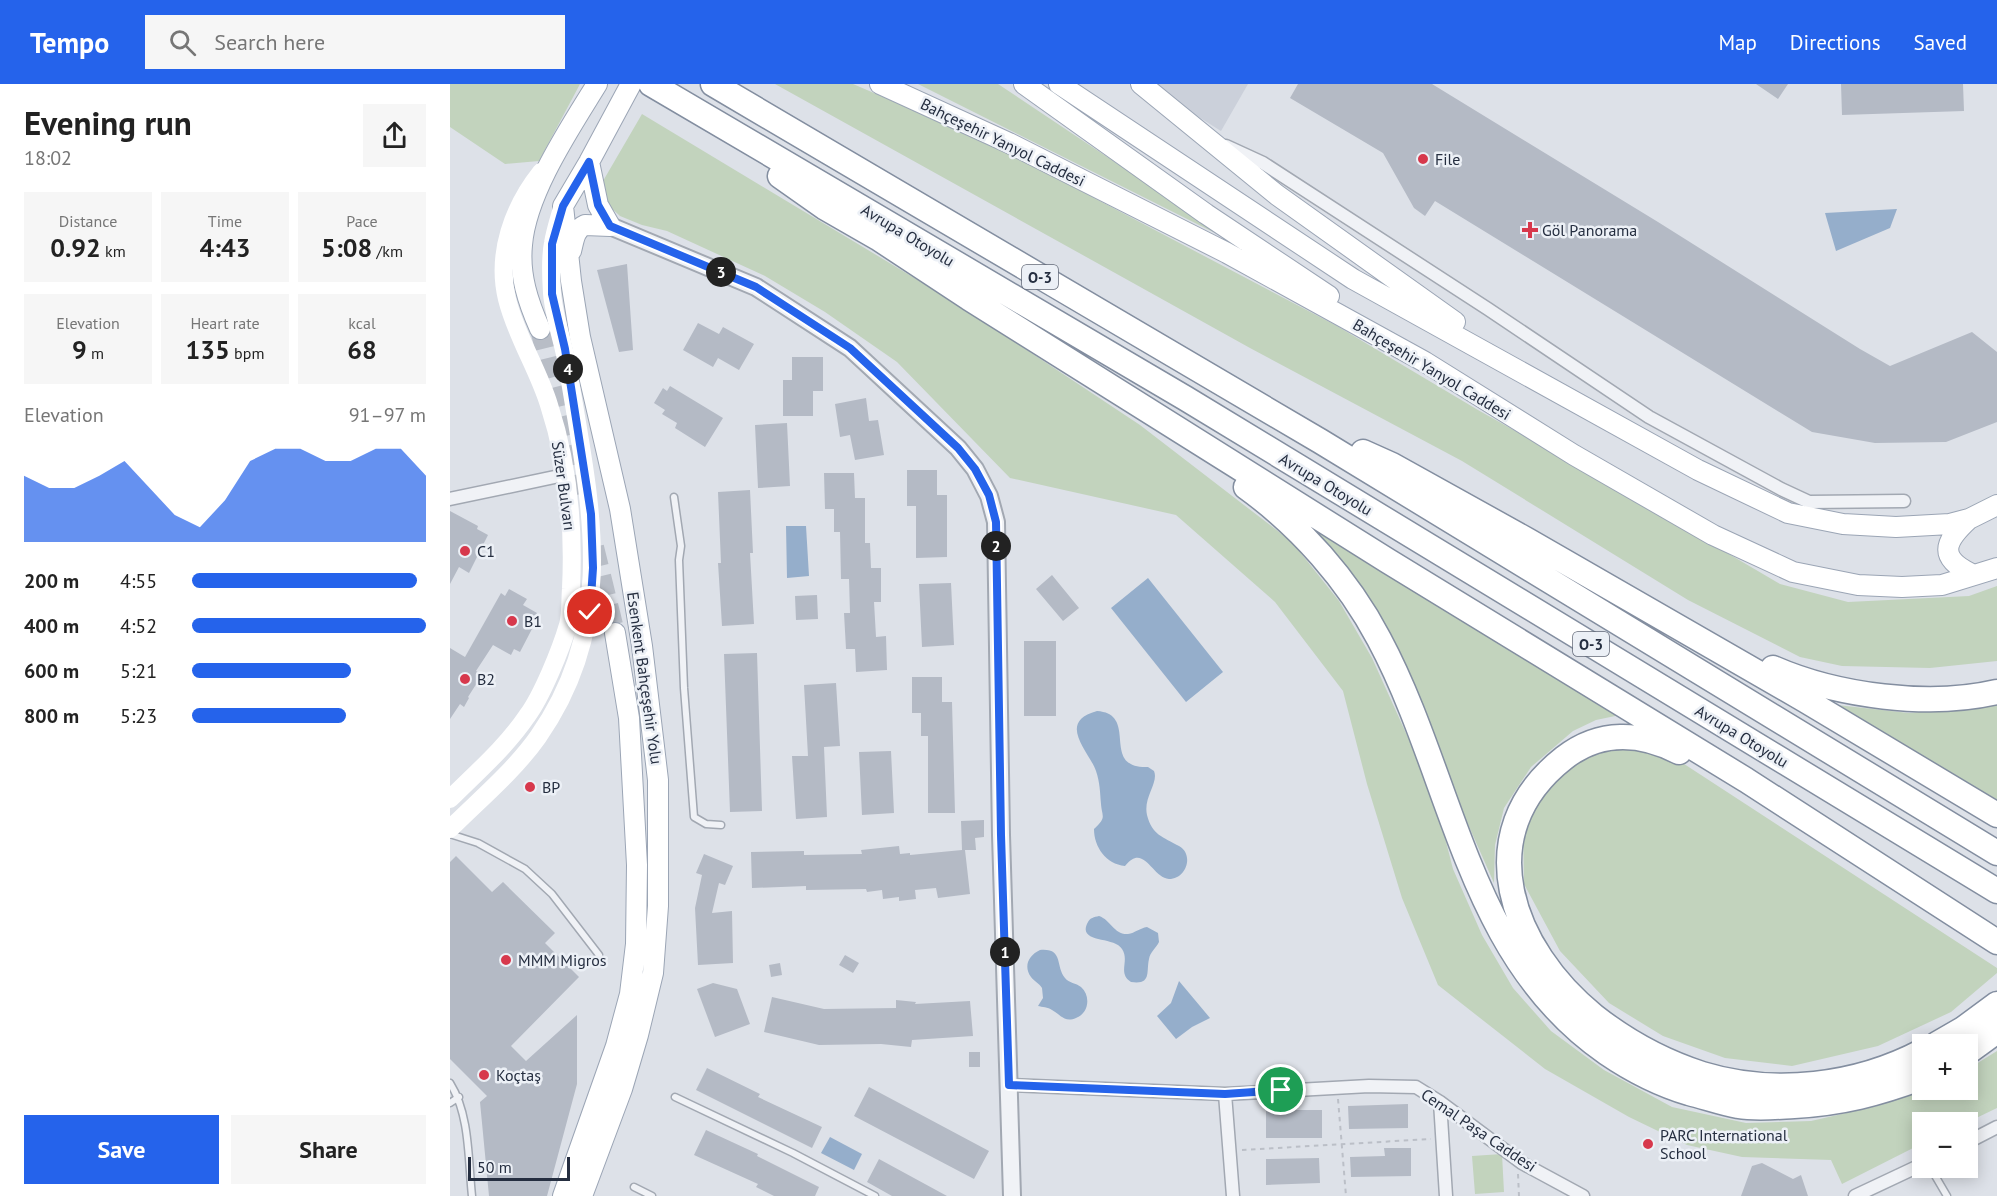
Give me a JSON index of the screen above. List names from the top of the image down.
{
  "streets": {
    "highway": ["Avrupa Otoyolu", "O-3"],
    "main road": ["Bahçeşehir Yanyol Caddesi", "Süzer Bulvarı", "Esenkent Bahçeşehir Yolu"],
    "street": ["Cemal Paşa Caddesi"]
  },
  "crossings": [
    ["Süzer Bulvarı", "Esenkent Bahçeşehir Yolu"]
  ],
  "places": {
    "other": [
      "File",
      "C1",
      "B1",
      "B2",
      "BP",
      "MMM Migros",
      "Koçtaş",
      "PARC International School"
    ],
    "health": ["Göl Panorama"]
  },
  "scale_bar": "50 m",
  "page": {
    "header": "Tempo",
    "search": "Search here",
    "nav": ["Map", "Directions", "Saved"],
    "heading": ["Evening run", "18:02"],
    "stats": [
      ["Distance", "0.92 km"],
      ["Time", "4:43"],
      ["Pace", "5:08 /km"],
      ["Elevation", "9 m"],
      ["Heart rate", "135 bpm"],
      ["kcal", "68"]
    ],
    "pins": [
      "3",
      "4",
      "2",
      "1"
    ],
    "chart": ["Elevation", "91–97 m"],
    "list": [
      {
        "name": "200 m",
        "note": "4:55"
      },
      {
        "name": "400 m",
        "note": "4:52"
      },
      {
        "name": "600 m",
        "note": "5:21"
      },
      {
        "name": "800 m",
        "note": "5:23"
      }
    ],
    "map_buttons": ["+", "−"],
    "buttons": ["Save", "Share"],
    "scale": "50 m"
  }
}
